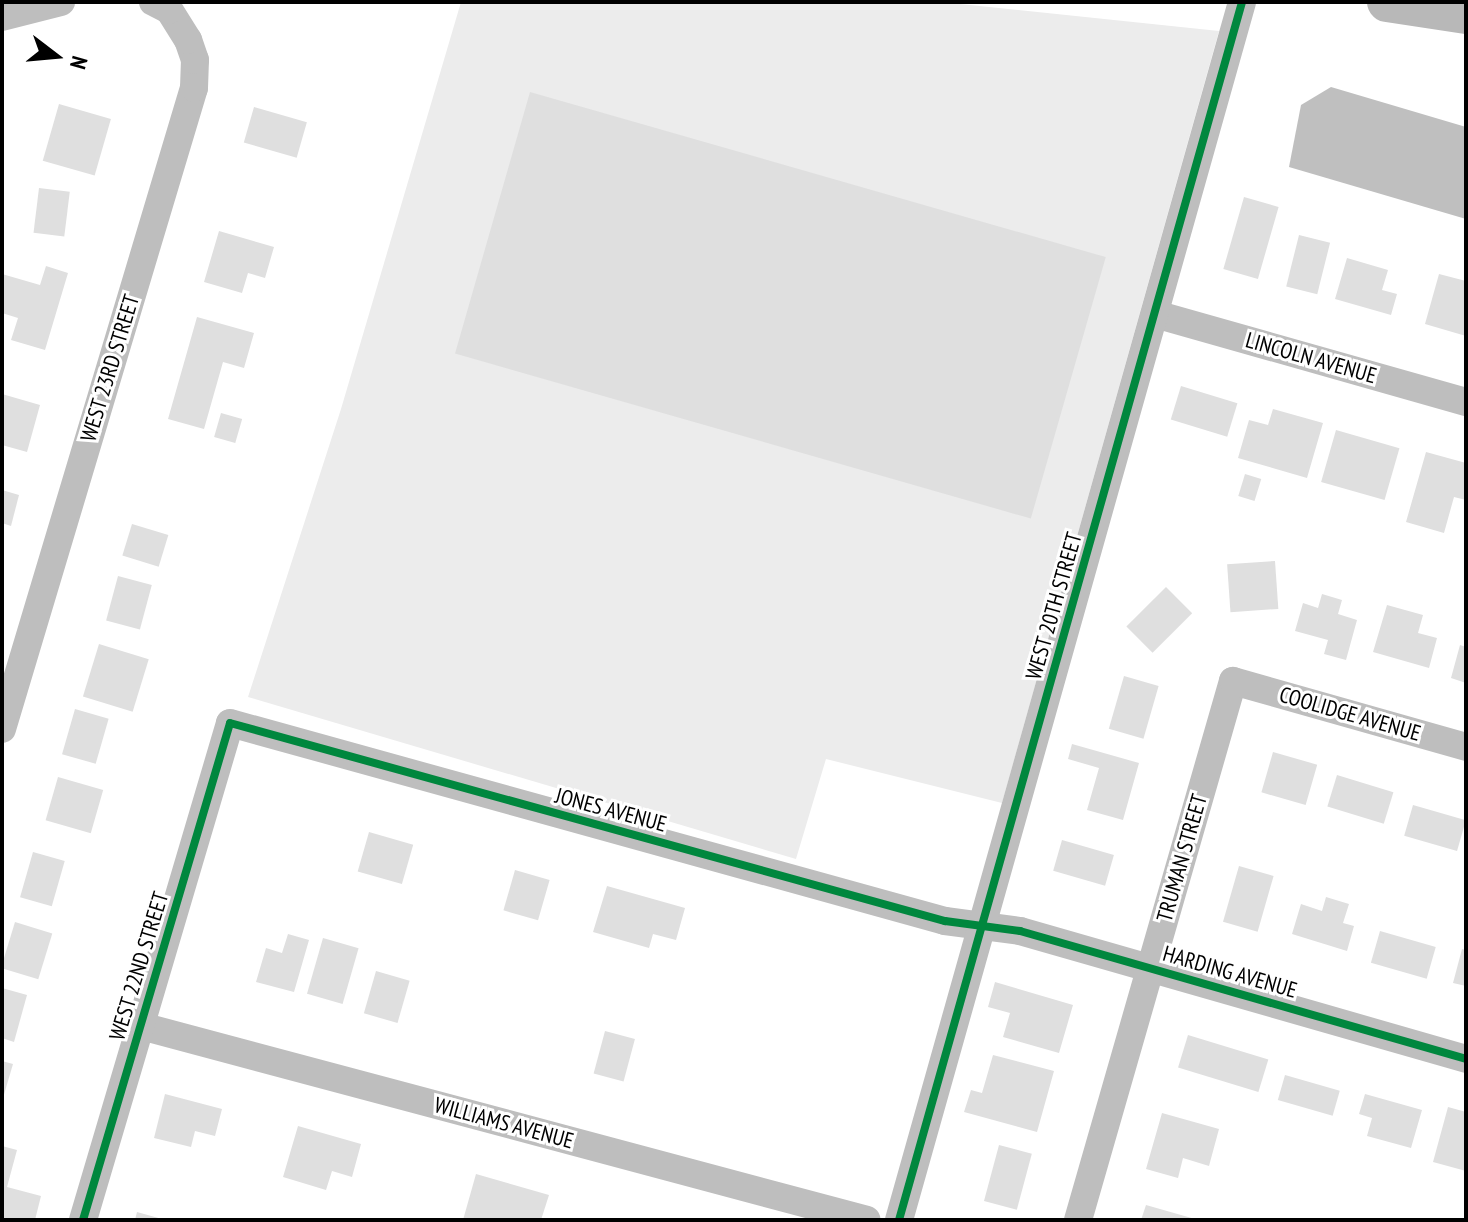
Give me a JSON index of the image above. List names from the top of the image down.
{
  "streets": {
    "street": [
      "LINCOLN AVENUE",
      "WEST 23RD STREET",
      "WEST 20TH STREET",
      "COOLIDGE AVENUE",
      "JONES AVENUE",
      "TRUMAN STREET",
      "WEST 22ND STREET",
      "HARDING AVENUE",
      "WILLIAMS AVENUE"
    ]
  },
  "crossings": [
    ["LINCOLN AVENUE", "WEST 20TH STREET"],
    ["WEST 20TH STREET", "JONES AVENUE"],
    ["WEST 20TH STREET", "HARDING AVENUE"],
    ["COOLIDGE AVENUE", "TRUMAN STREET"],
    ["JONES AVENUE", "WEST 22ND STREET"],
    ["JONES AVENUE", "HARDING AVENUE"],
    ["TRUMAN STREET", "HARDING AVENUE"],
    ["WEST 22ND STREET", "WILLIAMS AVENUE"]
  ],
  "north": "right"
}
